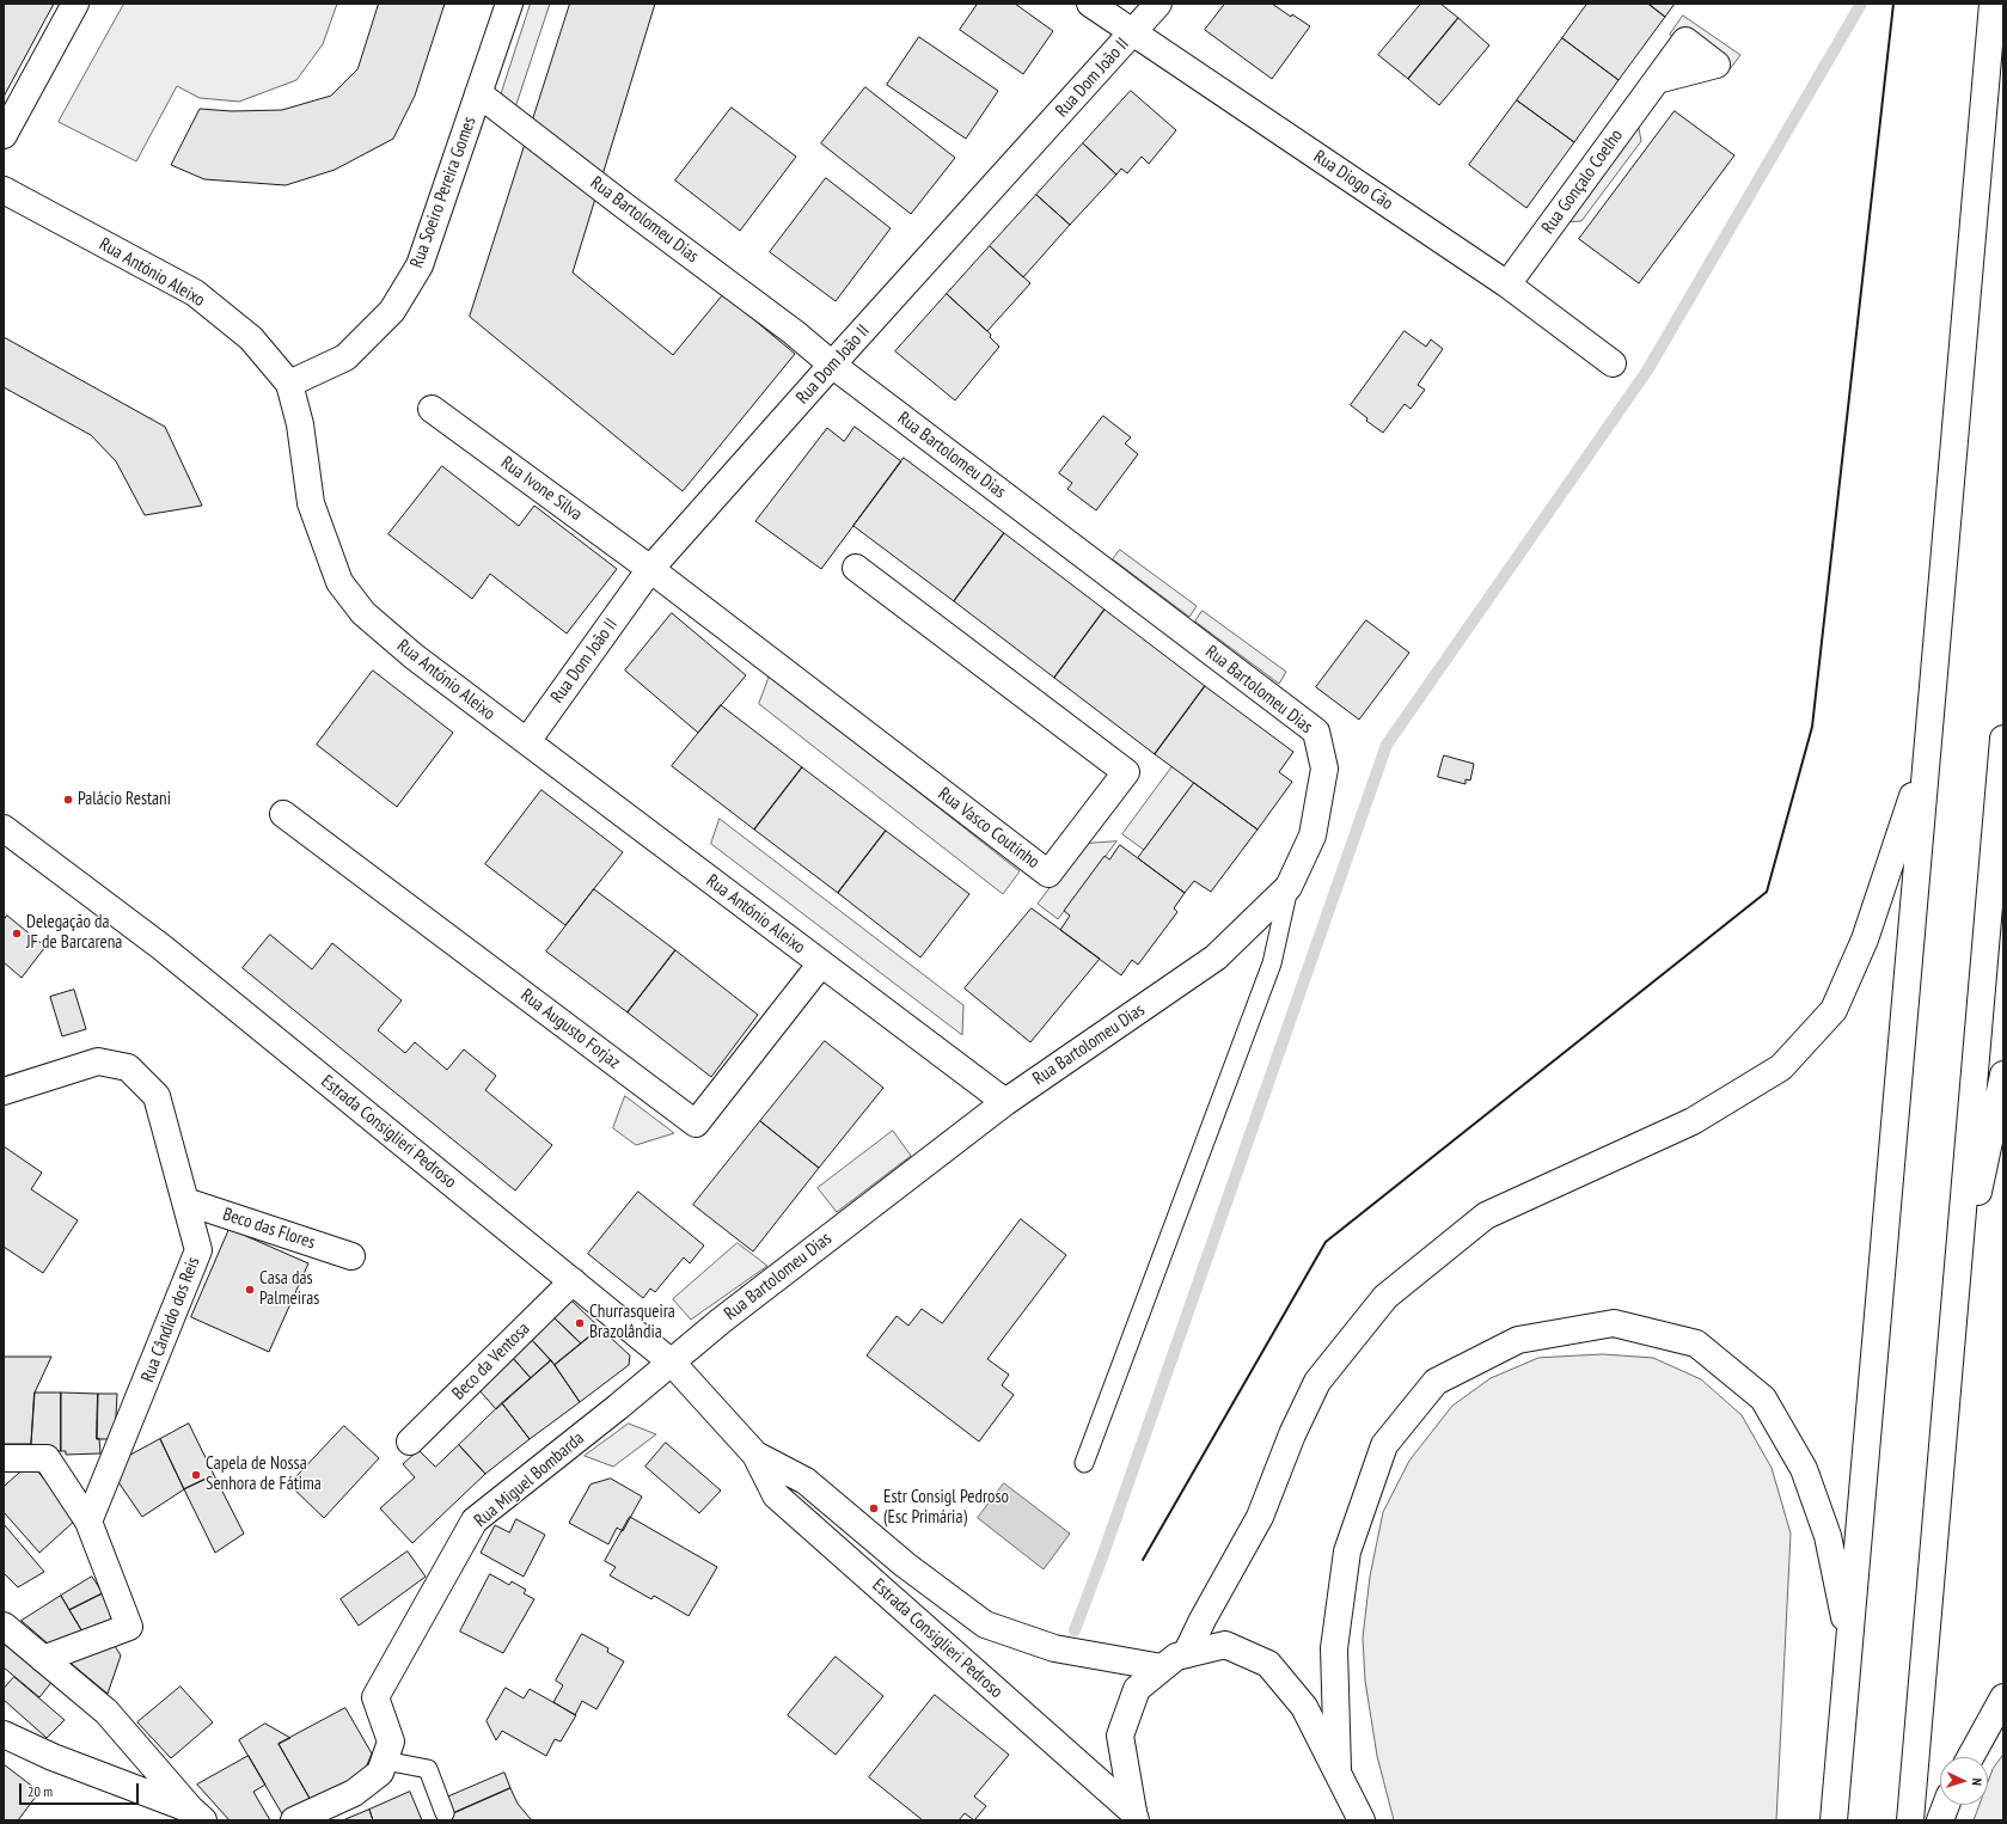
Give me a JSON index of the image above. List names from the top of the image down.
{
  "streets": {
    "main road": [
      "Rua Dom João II",
      "Rua Diogo Cão",
      "Rua Gonçalo Coelho",
      "Rua Soeiro Pereira Gomes",
      "Rua Bartolomeu Dias",
      "Rua António Aleixo",
      "Rua Ivone Silva",
      "Rua Vasco Coutinho",
      "Rua Augusto Forjaz",
      "Estrada Consiglieri Pedroso",
      "Beco das Flores",
      "Rua Cândido dos Reis",
      "Beco da Ventosa",
      "Rua Miguel Bombarda"
    ]
  },
  "crossings": [
    ["Rua Dom João II", "Rua Diogo Cão"],
    ["Rua Dom João II", "Rua Bartolomeu Dias"],
    ["Rua Dom João II", "Rua António Aleixo"],
    ["Rua Dom João II", "Rua Ivone Silva"],
    ["Rua Dom João II", "Rua Vasco Coutinho"],
    ["Rua Diogo Cão", "Rua Gonçalo Coelho"],
    ["Rua Soeiro Pereira Gomes", "Rua Bartolomeu Dias"],
    ["Rua Soeiro Pereira Gomes", "Rua António Aleixo"],
    ["Rua Bartolomeu Dias", "Rua António Aleixo"],
    ["Rua Bartolomeu Dias", "Estrada Consiglieri Pedroso"],
    ["Rua Bartolomeu Dias", "Rua Miguel Bombarda"],
    ["Rua António Aleixo", "Rua Augusto Forjaz"],
    ["Rua Ivone Silva", "Rua Vasco Coutinho"],
    ["Estrada Consiglieri Pedroso", "Beco da Ventosa"],
    ["Estrada Consiglieri Pedroso", "Rua Miguel Bombarda"],
    ["Beco das Flores", "Rua Cândido dos Reis"]
  ],
  "places": [
    "Palácio Restani",
    "Delegação da JF de Barcarena",
    "Casa das Palmeiras",
    "Churrasqueira Brazolândia",
    "Capela de Nossa Senhora de Fátima",
    "Estr Consigl Pedroso (Esc Primária)"
  ],
  "scale_bar": "20 m",
  "north": "right"
}
